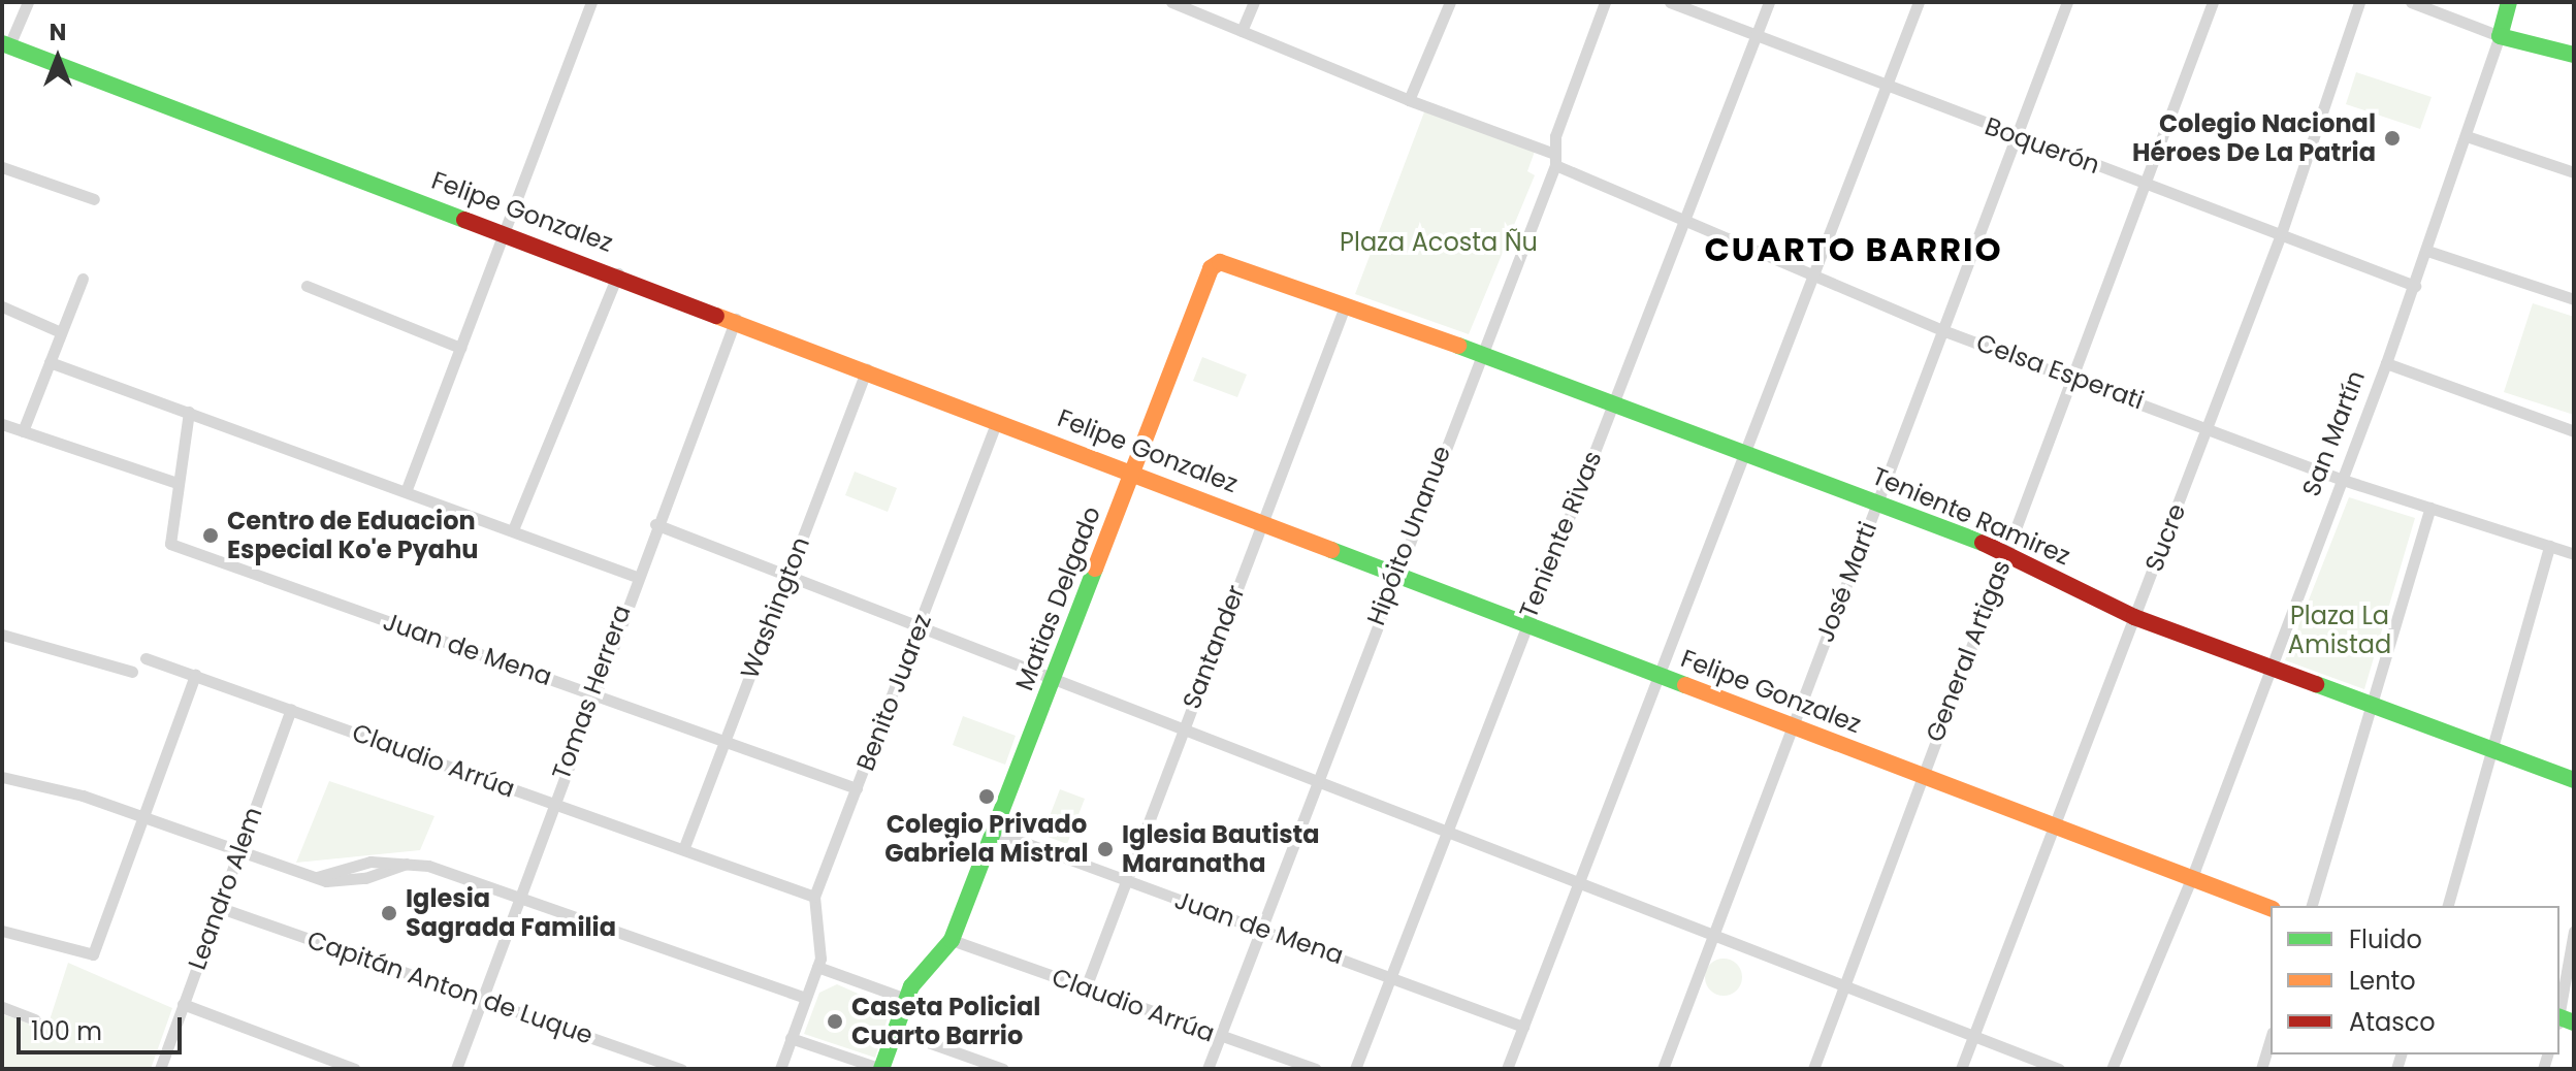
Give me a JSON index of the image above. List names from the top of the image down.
{
  "streets": {
    "street": [
      "Boquerón",
      "Felipe Gonzalez",
      "Celsa Esperati",
      "San Martín",
      "Teniente Ramirez",
      "Teniente Rivas",
      "Hipóito Unanue",
      "Sucre",
      "José Marti",
      "Matias Delgado",
      "Washington",
      "Santander",
      "Juan de Mena",
      "General Artigas",
      "Tomas Herrera",
      "Benito Juarez",
      "Claudio Arrúa",
      "Leandro Alem",
      "Capitán Anton de Luque"
    ]
  },
  "crossings": [
    ["Boquerón", "San Martín"],
    ["Boquerón", "Teniente Rivas"],
    ["Boquerón", "Sucre"],
    ["Boquerón", "José Marti"],
    ["Boquerón", "General Artigas"],
    ["Felipe Gonzalez", "San Martín"],
    ["Felipe Gonzalez", "Teniente Rivas"],
    ["Felipe Gonzalez", "Hipóito Unanue"],
    ["Felipe Gonzalez", "Sucre"],
    ["Felipe Gonzalez", "José Marti"],
    ["Felipe Gonzalez", "Matias Delgado"],
    ["Felipe Gonzalez", "Washington"],
    ["Felipe Gonzalez", "Santander"],
    ["Felipe Gonzalez", "General Artigas"],
    ["Felipe Gonzalez", "Tomas Herrera"],
    ["Felipe Gonzalez", "Benito Juarez"],
    ["Celsa Esperati", "San Martín"],
    ["Celsa Esperati", "Teniente Rivas"],
    ["Celsa Esperati", "Hipóito Unanue"],
    ["Celsa Esperati", "Sucre"],
    ["Celsa Esperati", "José Marti"],
    ["Celsa Esperati", "General Artigas"],
    ["San Martín", "Teniente Ramirez"],
    ["Teniente Ramirez", "Teniente Rivas"],
    ["Teniente Ramirez", "Hipóito Unanue"],
    ["Teniente Ramirez", "Sucre"],
    ["Teniente Ramirez", "José Marti"],
    ["Teniente Ramirez", "Matias Delgado"],
    ["Teniente Ramirez", "Santander"],
    ["Teniente Ramirez", "General Artigas"],
    ["Teniente Rivas", "Juan de Mena"],
    ["Hipóito Unanue", "Juan de Mena"],
    ["Hipóito Unanue", "Claudio Arrúa"],
    ["Matias Delgado", "Santander"],
    ["Matias Delgado", "Juan de Mena"],
    ["Matias Delgado", "Claudio Arrúa"],
    ["Washington", "Juan de Mena"],
    ["Washington", "Claudio Arrúa"],
    ["Santander", "Juan de Mena"],
    ["Santander", "Claudio Arrúa"],
    ["Juan de Mena", "Tomas Herrera"],
    ["Juan de Mena", "Benito Juarez"],
    ["Tomas Herrera", "Claudio Arrúa"],
    ["Tomas Herrera", "Capitán Anton de Luque"],
    ["Benito Juarez", "Claudio Arrúa"],
    ["Claudio Arrúa", "Leandro Alem"],
    ["Leandro Alem", "Capitán Anton de Luque"]
  ],
  "districts": ["CUARTO BARRIO"],
  "parks": ["Plaza Acosta Ñu", "Plaza La Amistad"],
  "places": [
    "Colegio Nacional Héroes De La Patria",
    "Centro de Eduacion Especial Ko'e Pyahu",
    "Colegio Privado Gabriela Mistral",
    "Iglesia Bautista Maranatha",
    "Iglesia Sagrada Familia",
    "Caseta Policial Cuarto Barrio"
  ],
  "legend": ["Fluido", "Lento", "Atasco"],
  "scale_bar": "100 m",
  "north": "top"
}
